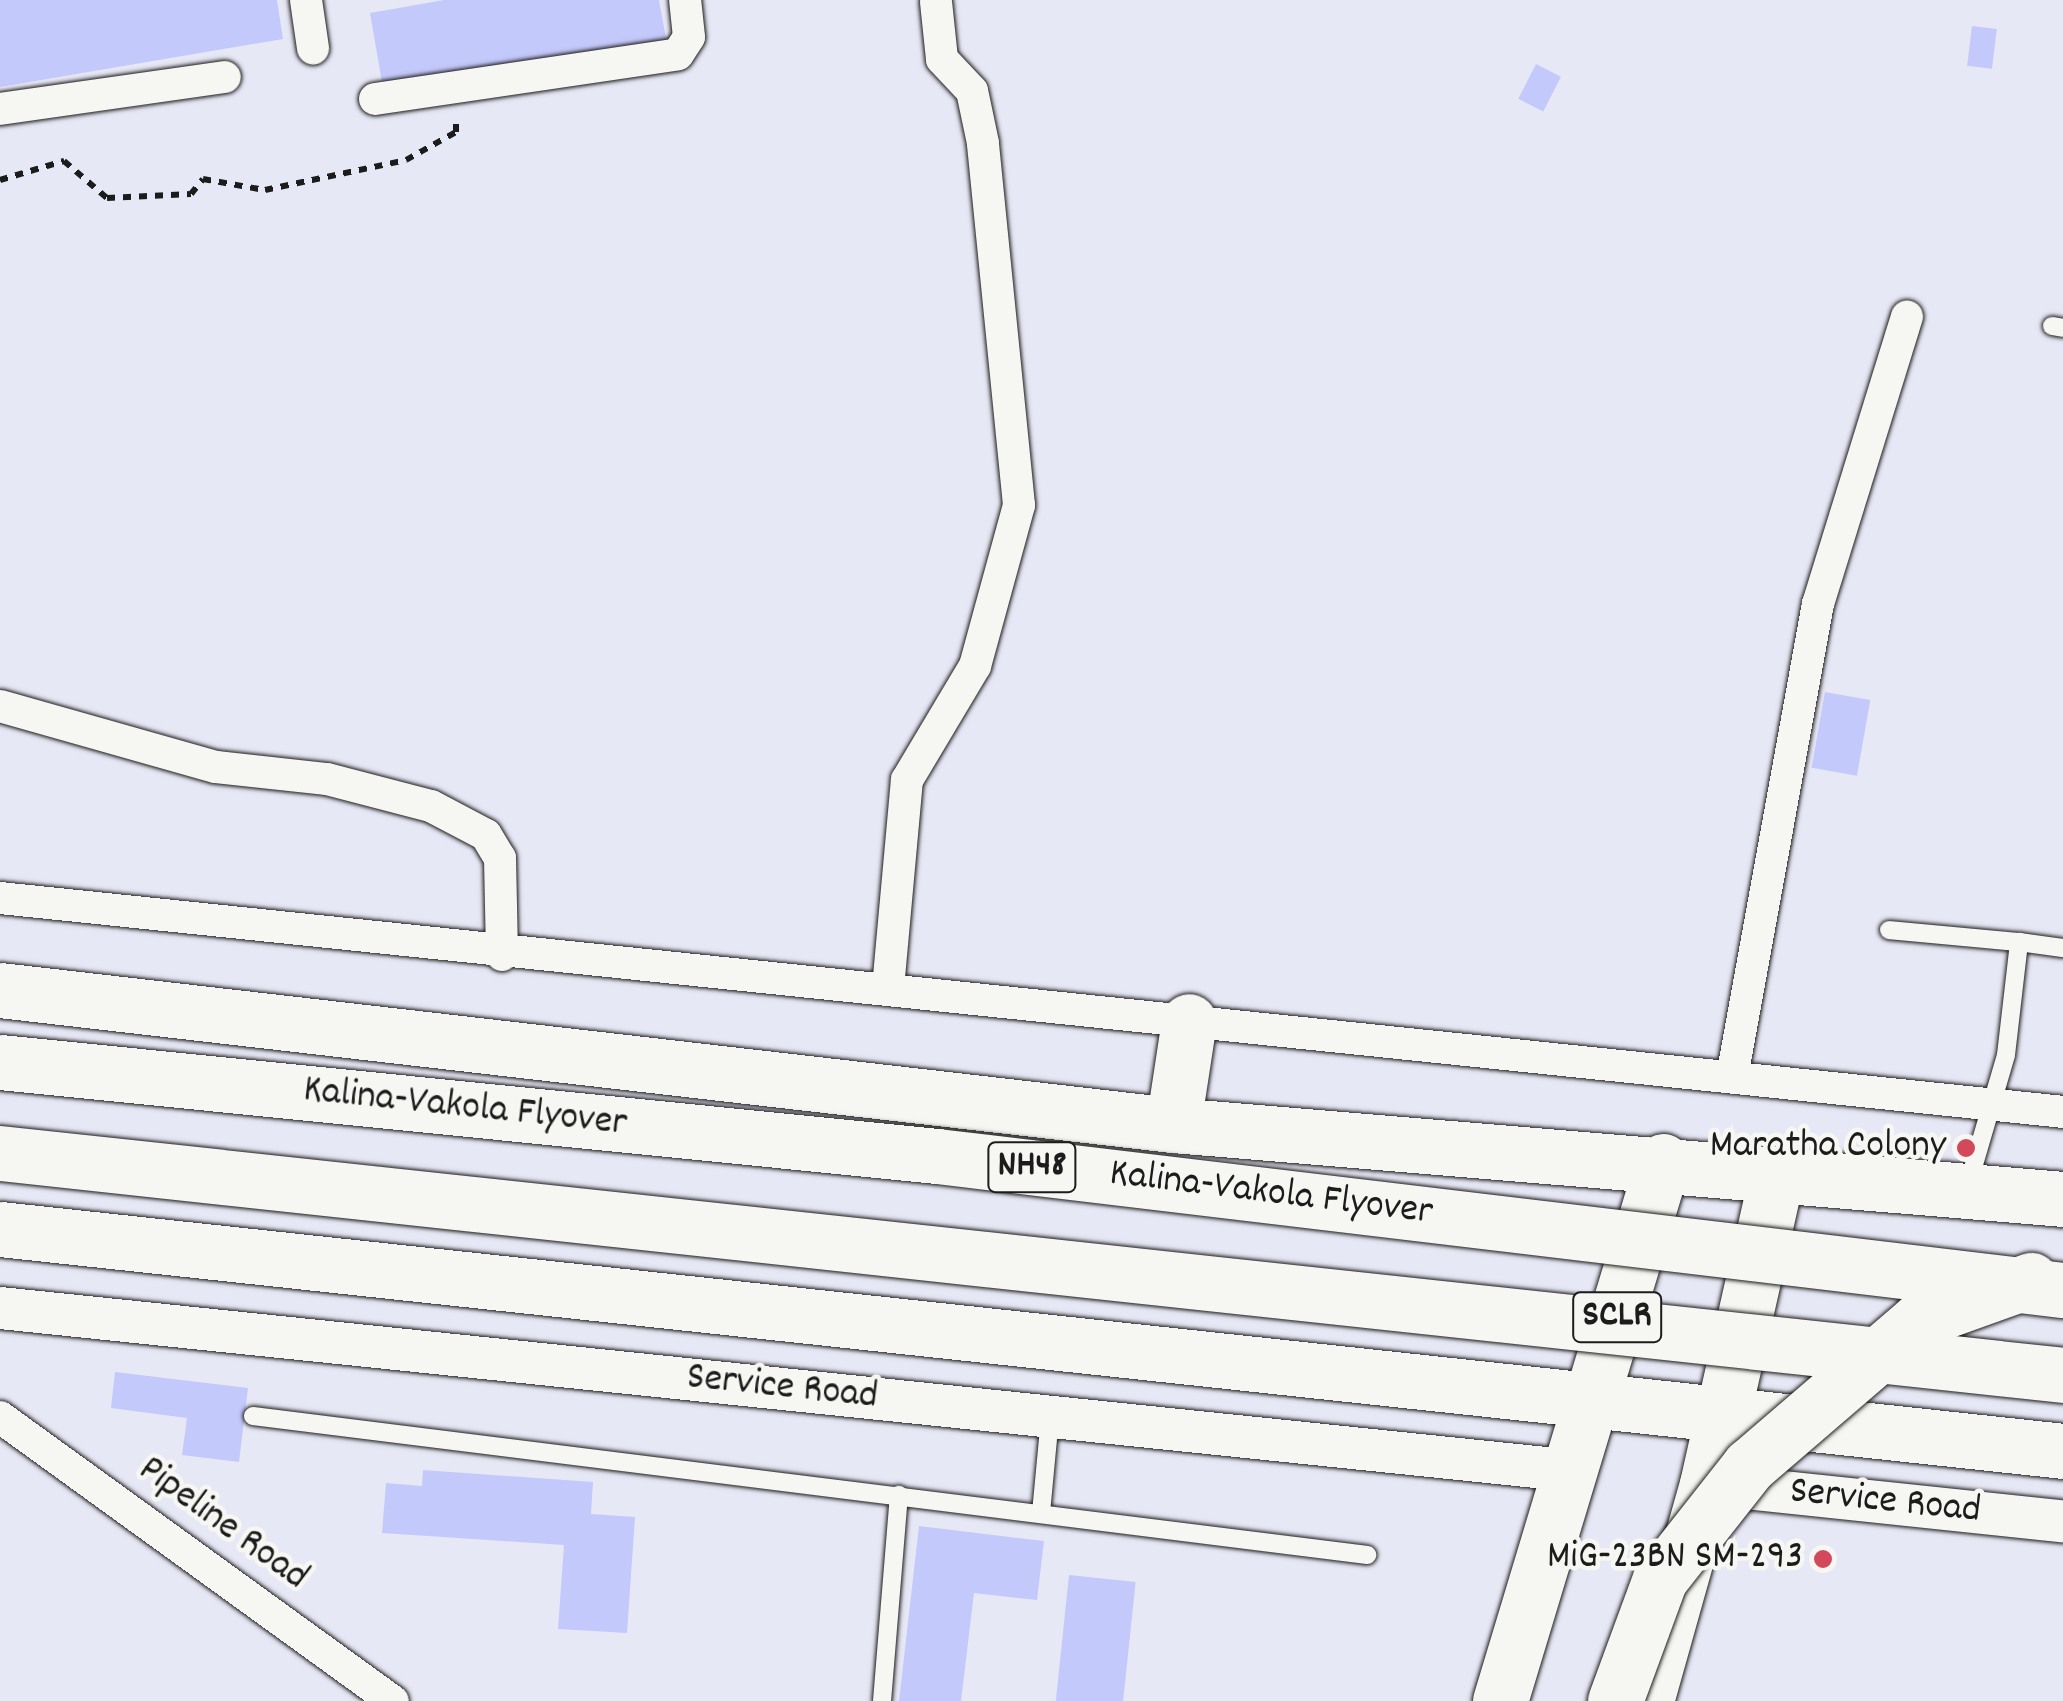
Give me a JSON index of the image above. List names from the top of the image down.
{
  "streets": {
    "highway": ["Kalina-Vakola Flyover", "NH48", "SCLR"],
    "street": ["Service Road", "Pipeline Road"]
  },
  "crossings": [
    ["SCLR", "Service Road"]
  ],
  "places": ["Maratha Colony", "MiG-23BN SM-293"]
}
